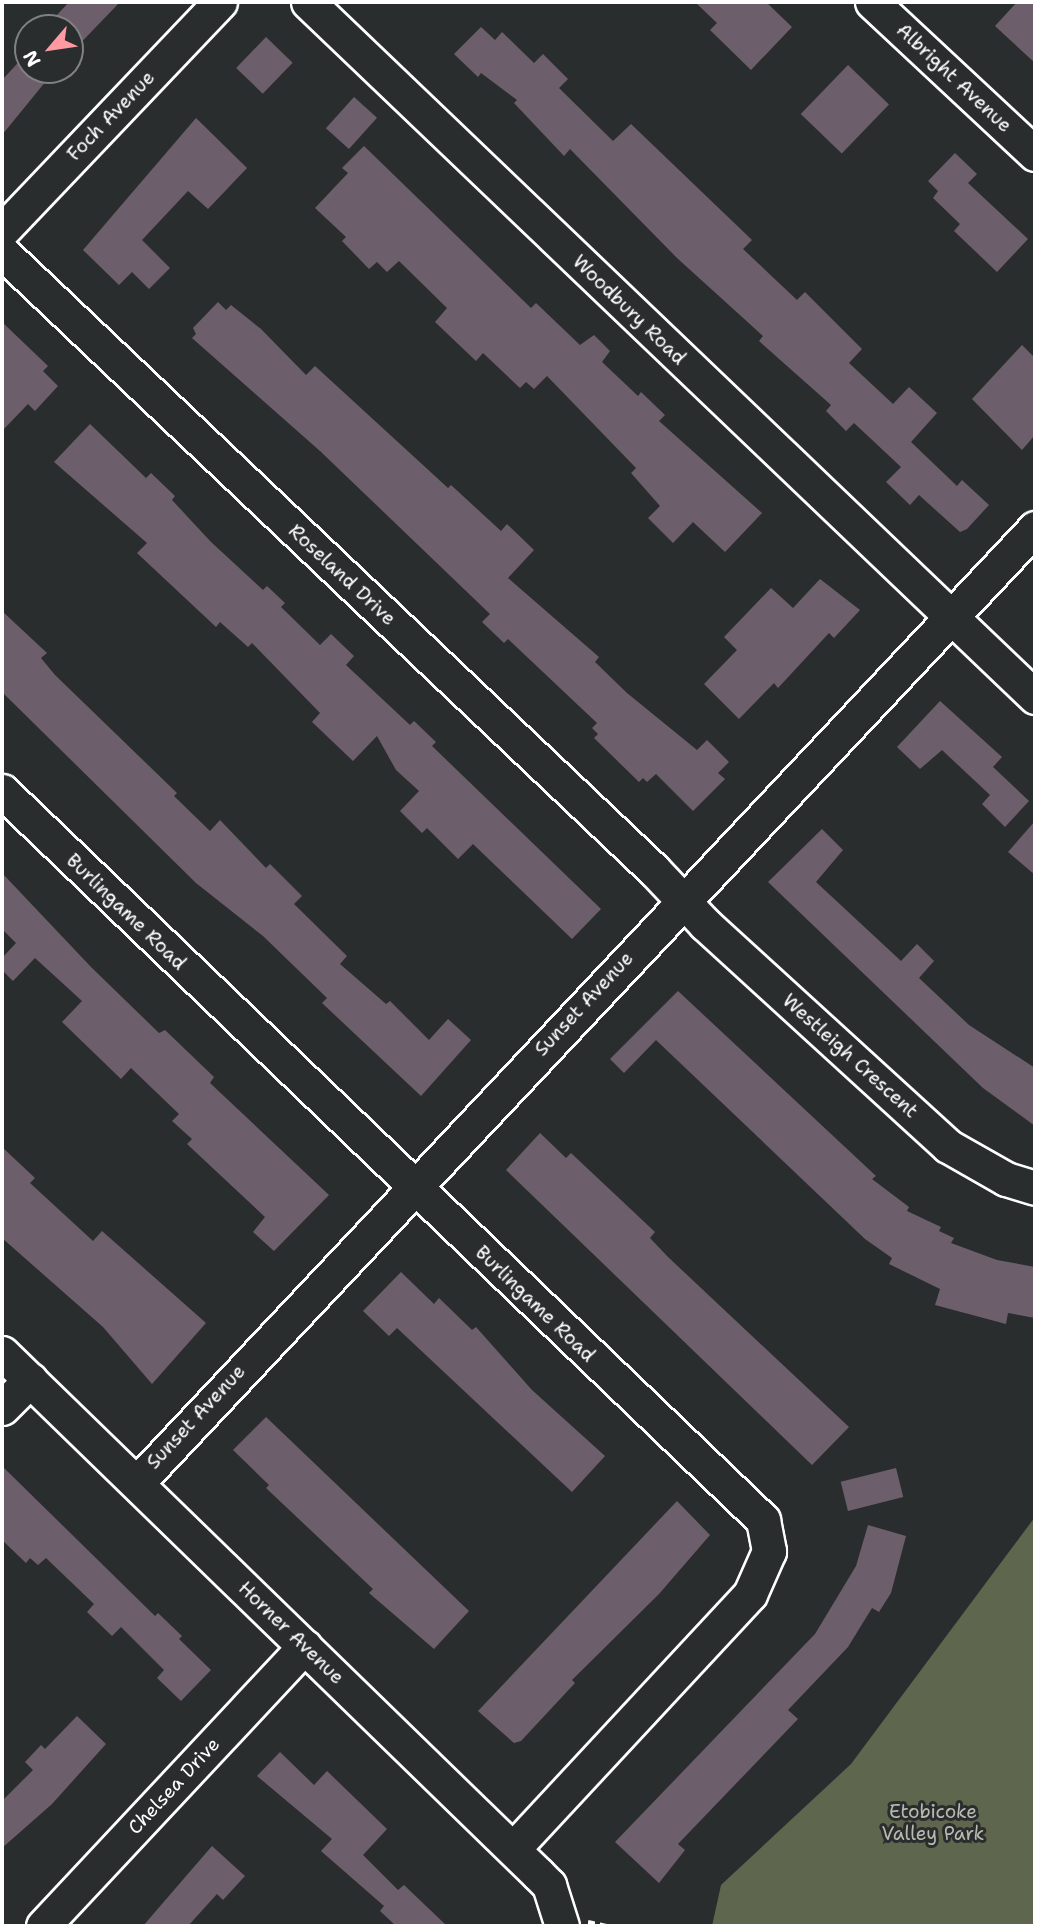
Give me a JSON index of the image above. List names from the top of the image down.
{
  "streets": {
    "street": [
      "Albright Avenue",
      "Foch Avenue",
      "Woodbury Road",
      "Roseland Drive",
      "Burlingame Road",
      "Sunset Avenue",
      "Westleigh Crescent",
      "Horner Avenue",
      "Chelsea Drive"
    ]
  },
  "crossings": [
    ["Woodbury Road", "Sunset Avenue"],
    ["Roseland Drive", "Sunset Avenue"],
    ["Roseland Drive", "Westleigh Crescent"],
    ["Burlingame Road", "Sunset Avenue"],
    ["Burlingame Road", "Horner Avenue"],
    ["Sunset Avenue", "Westleigh Crescent"],
    ["Sunset Avenue", "Horner Avenue"],
    ["Horner Avenue", "Chelsea Drive"]
  ],
  "parks": ["Etobicoke Valley Park"],
  "north": "bottom left"
}
